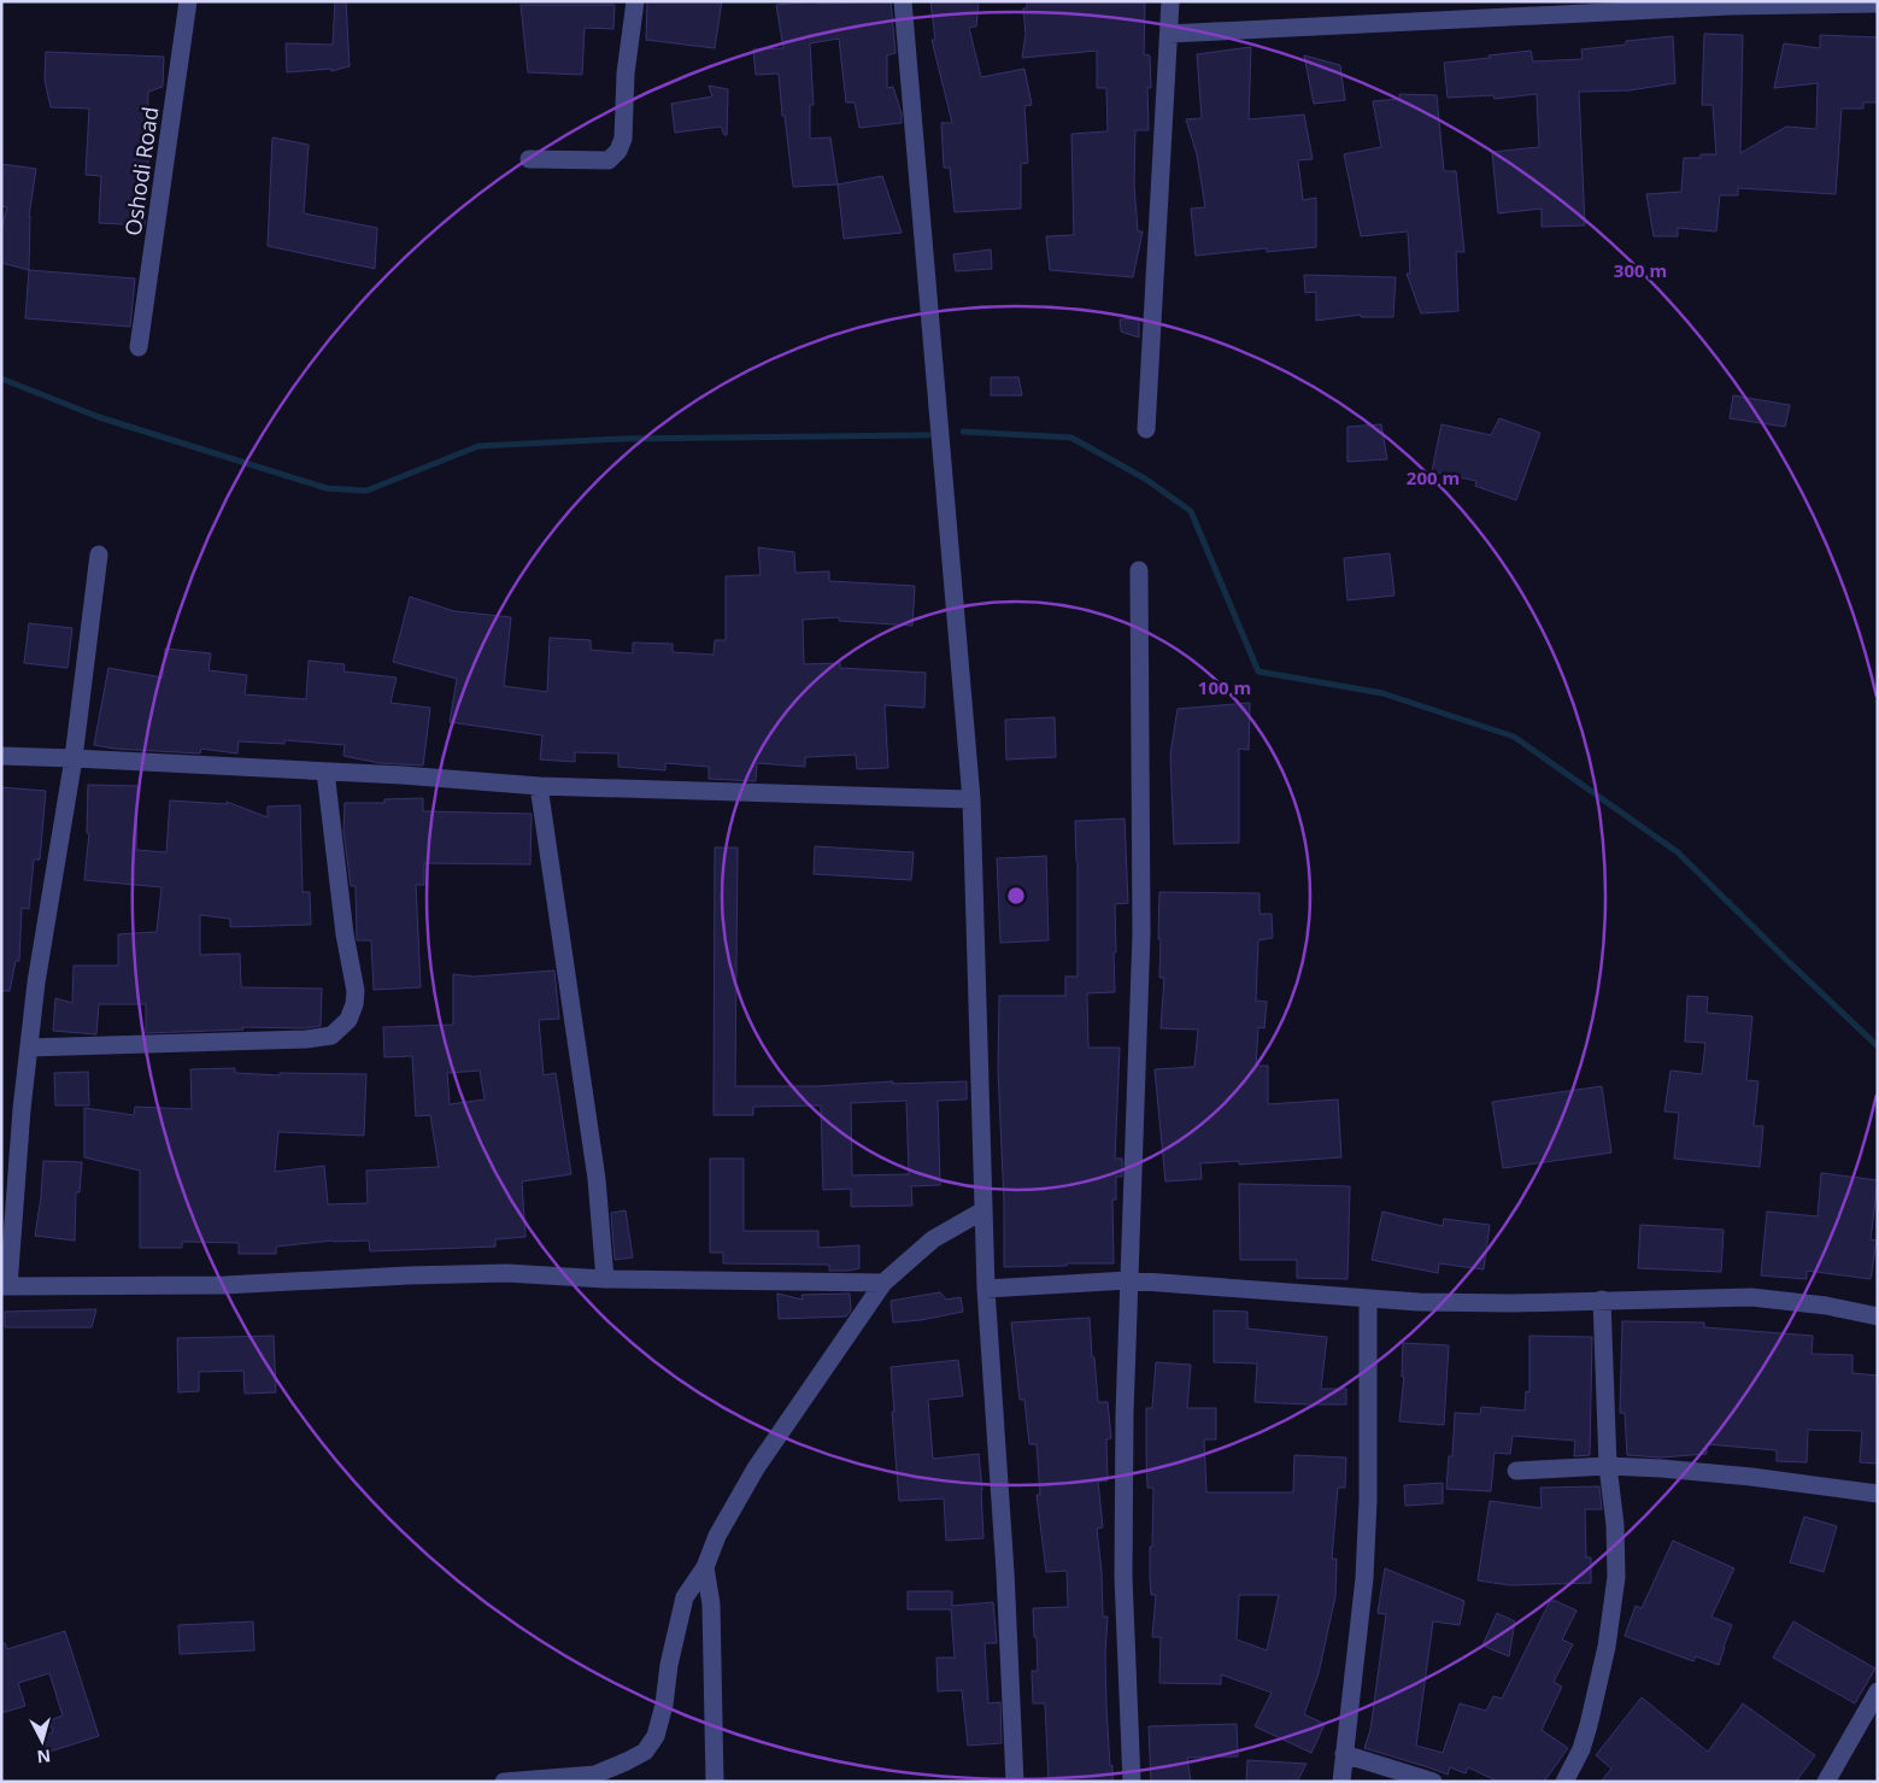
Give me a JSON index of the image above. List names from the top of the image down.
{
  "streets": {
    "street": ["Oshodi Road"]
  },
  "north": "bottom",
  "rings": ["300 m", "200 m", "100 m"]
}
